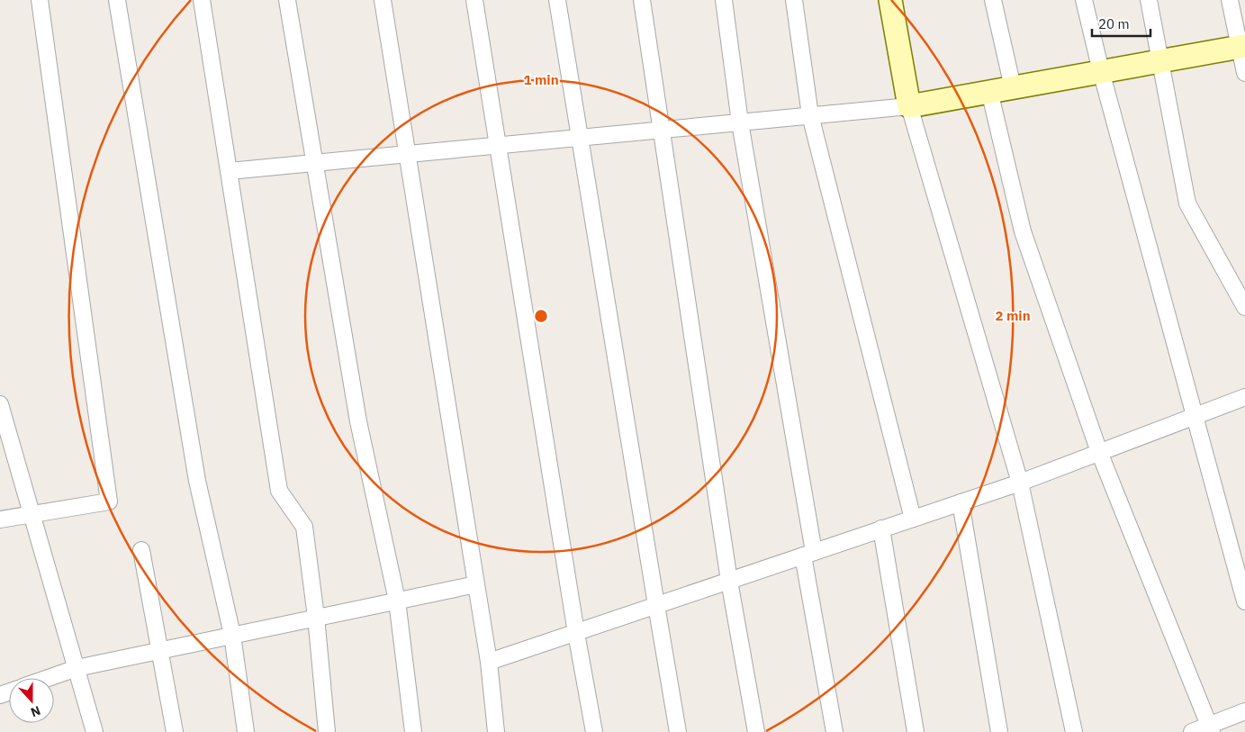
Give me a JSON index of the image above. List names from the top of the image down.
{
  "scale_bar": "20 m",
  "north": "bottom",
  "rings": ["1 min", "2 min"]
}
